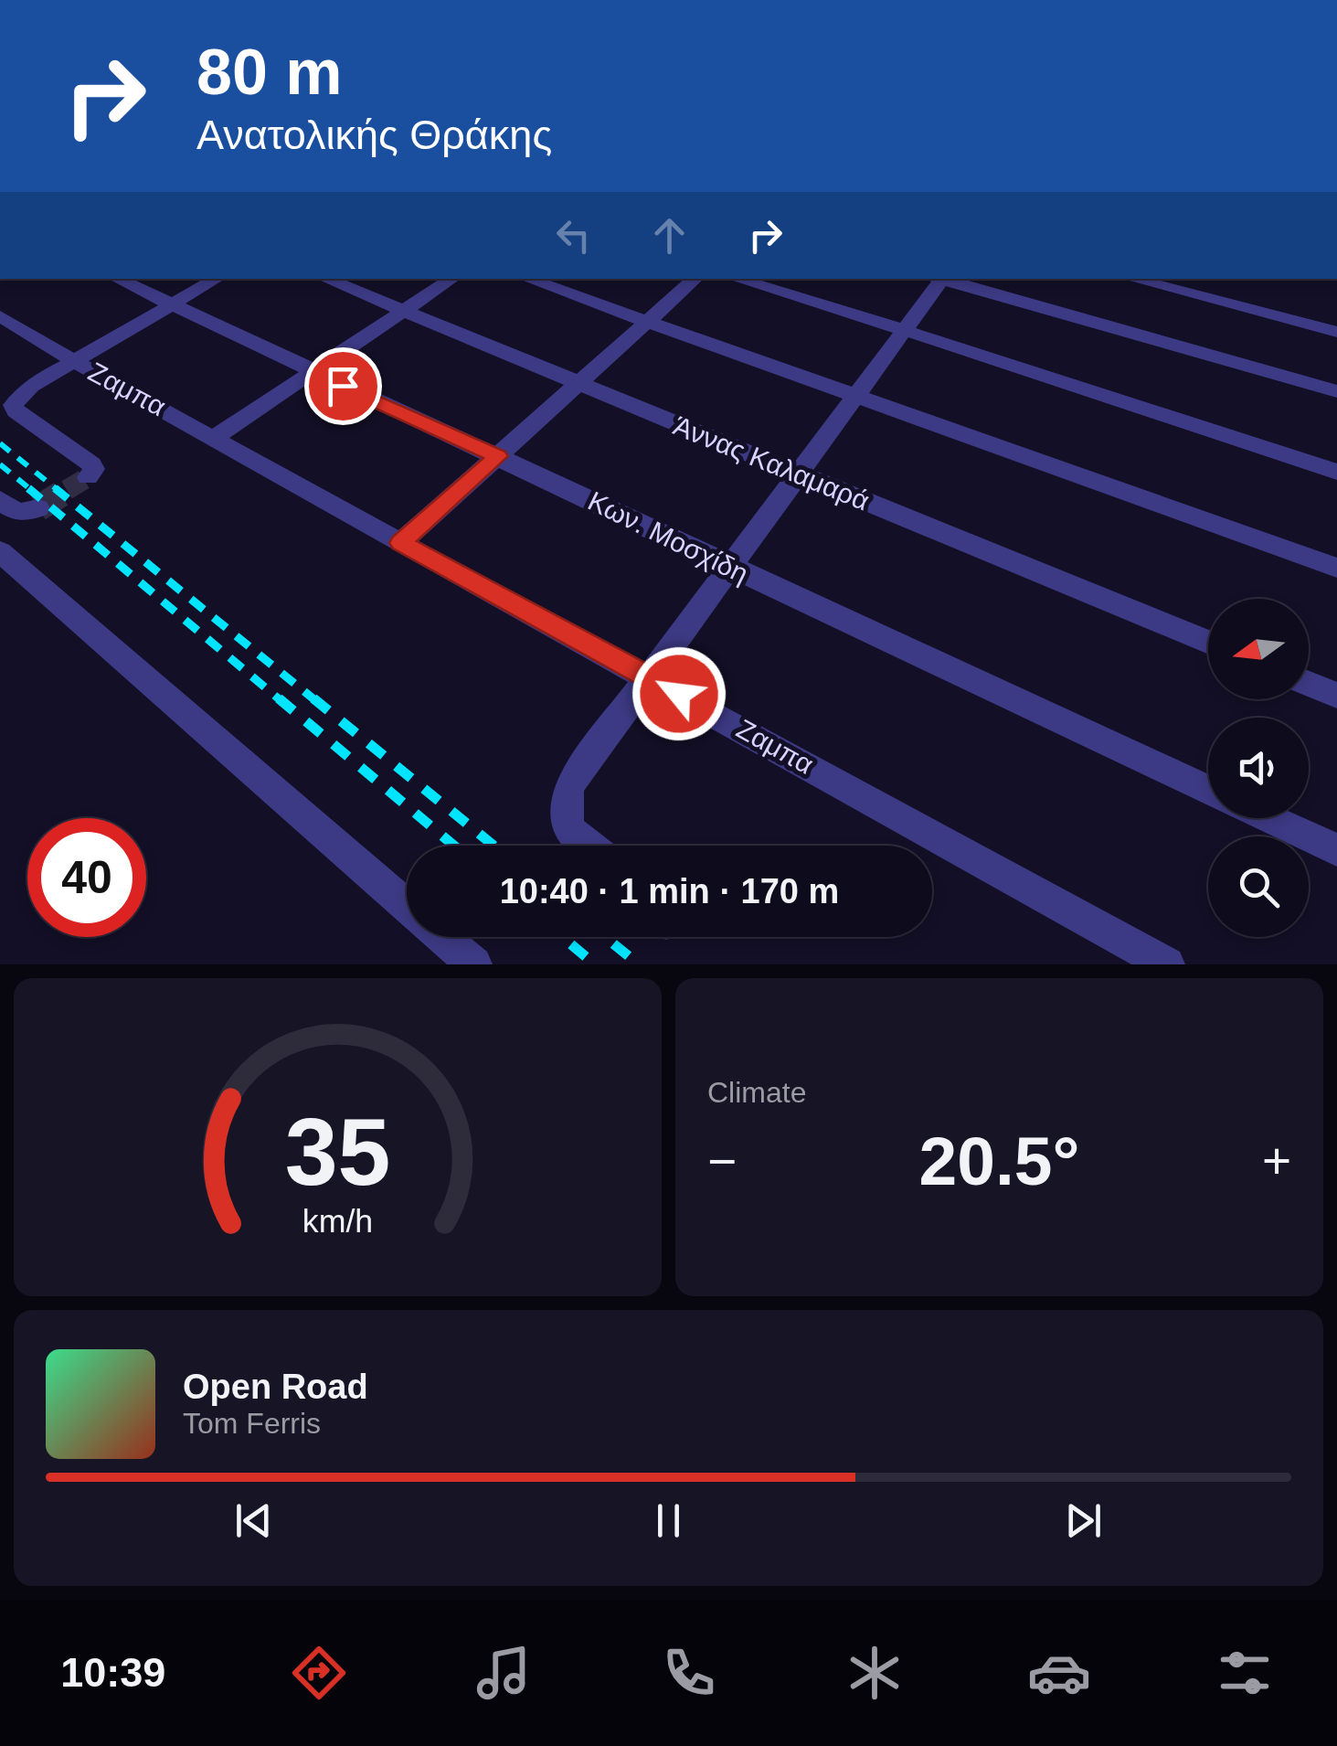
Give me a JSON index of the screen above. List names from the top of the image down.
{
  "streets": {
    "street": ["Ζαμπα", "Άννας Καλαμαρά", "Κων. Μοσχίδη"]
  },
  "north": "left",
  "page": {
    "turn": ["80 m", "Ανατολικής Θράκης"],
    "limit": "40",
    "trip": "10:40 · 1 min · 170 m",
    "tile": "Climate",
    "heat": ["−", "20.5°", "+"],
    "song": ["Open Road", "Tom Ferris"],
    "tabs": "10:39",
    "gauge": ["35", "km/h"]
  }
}
